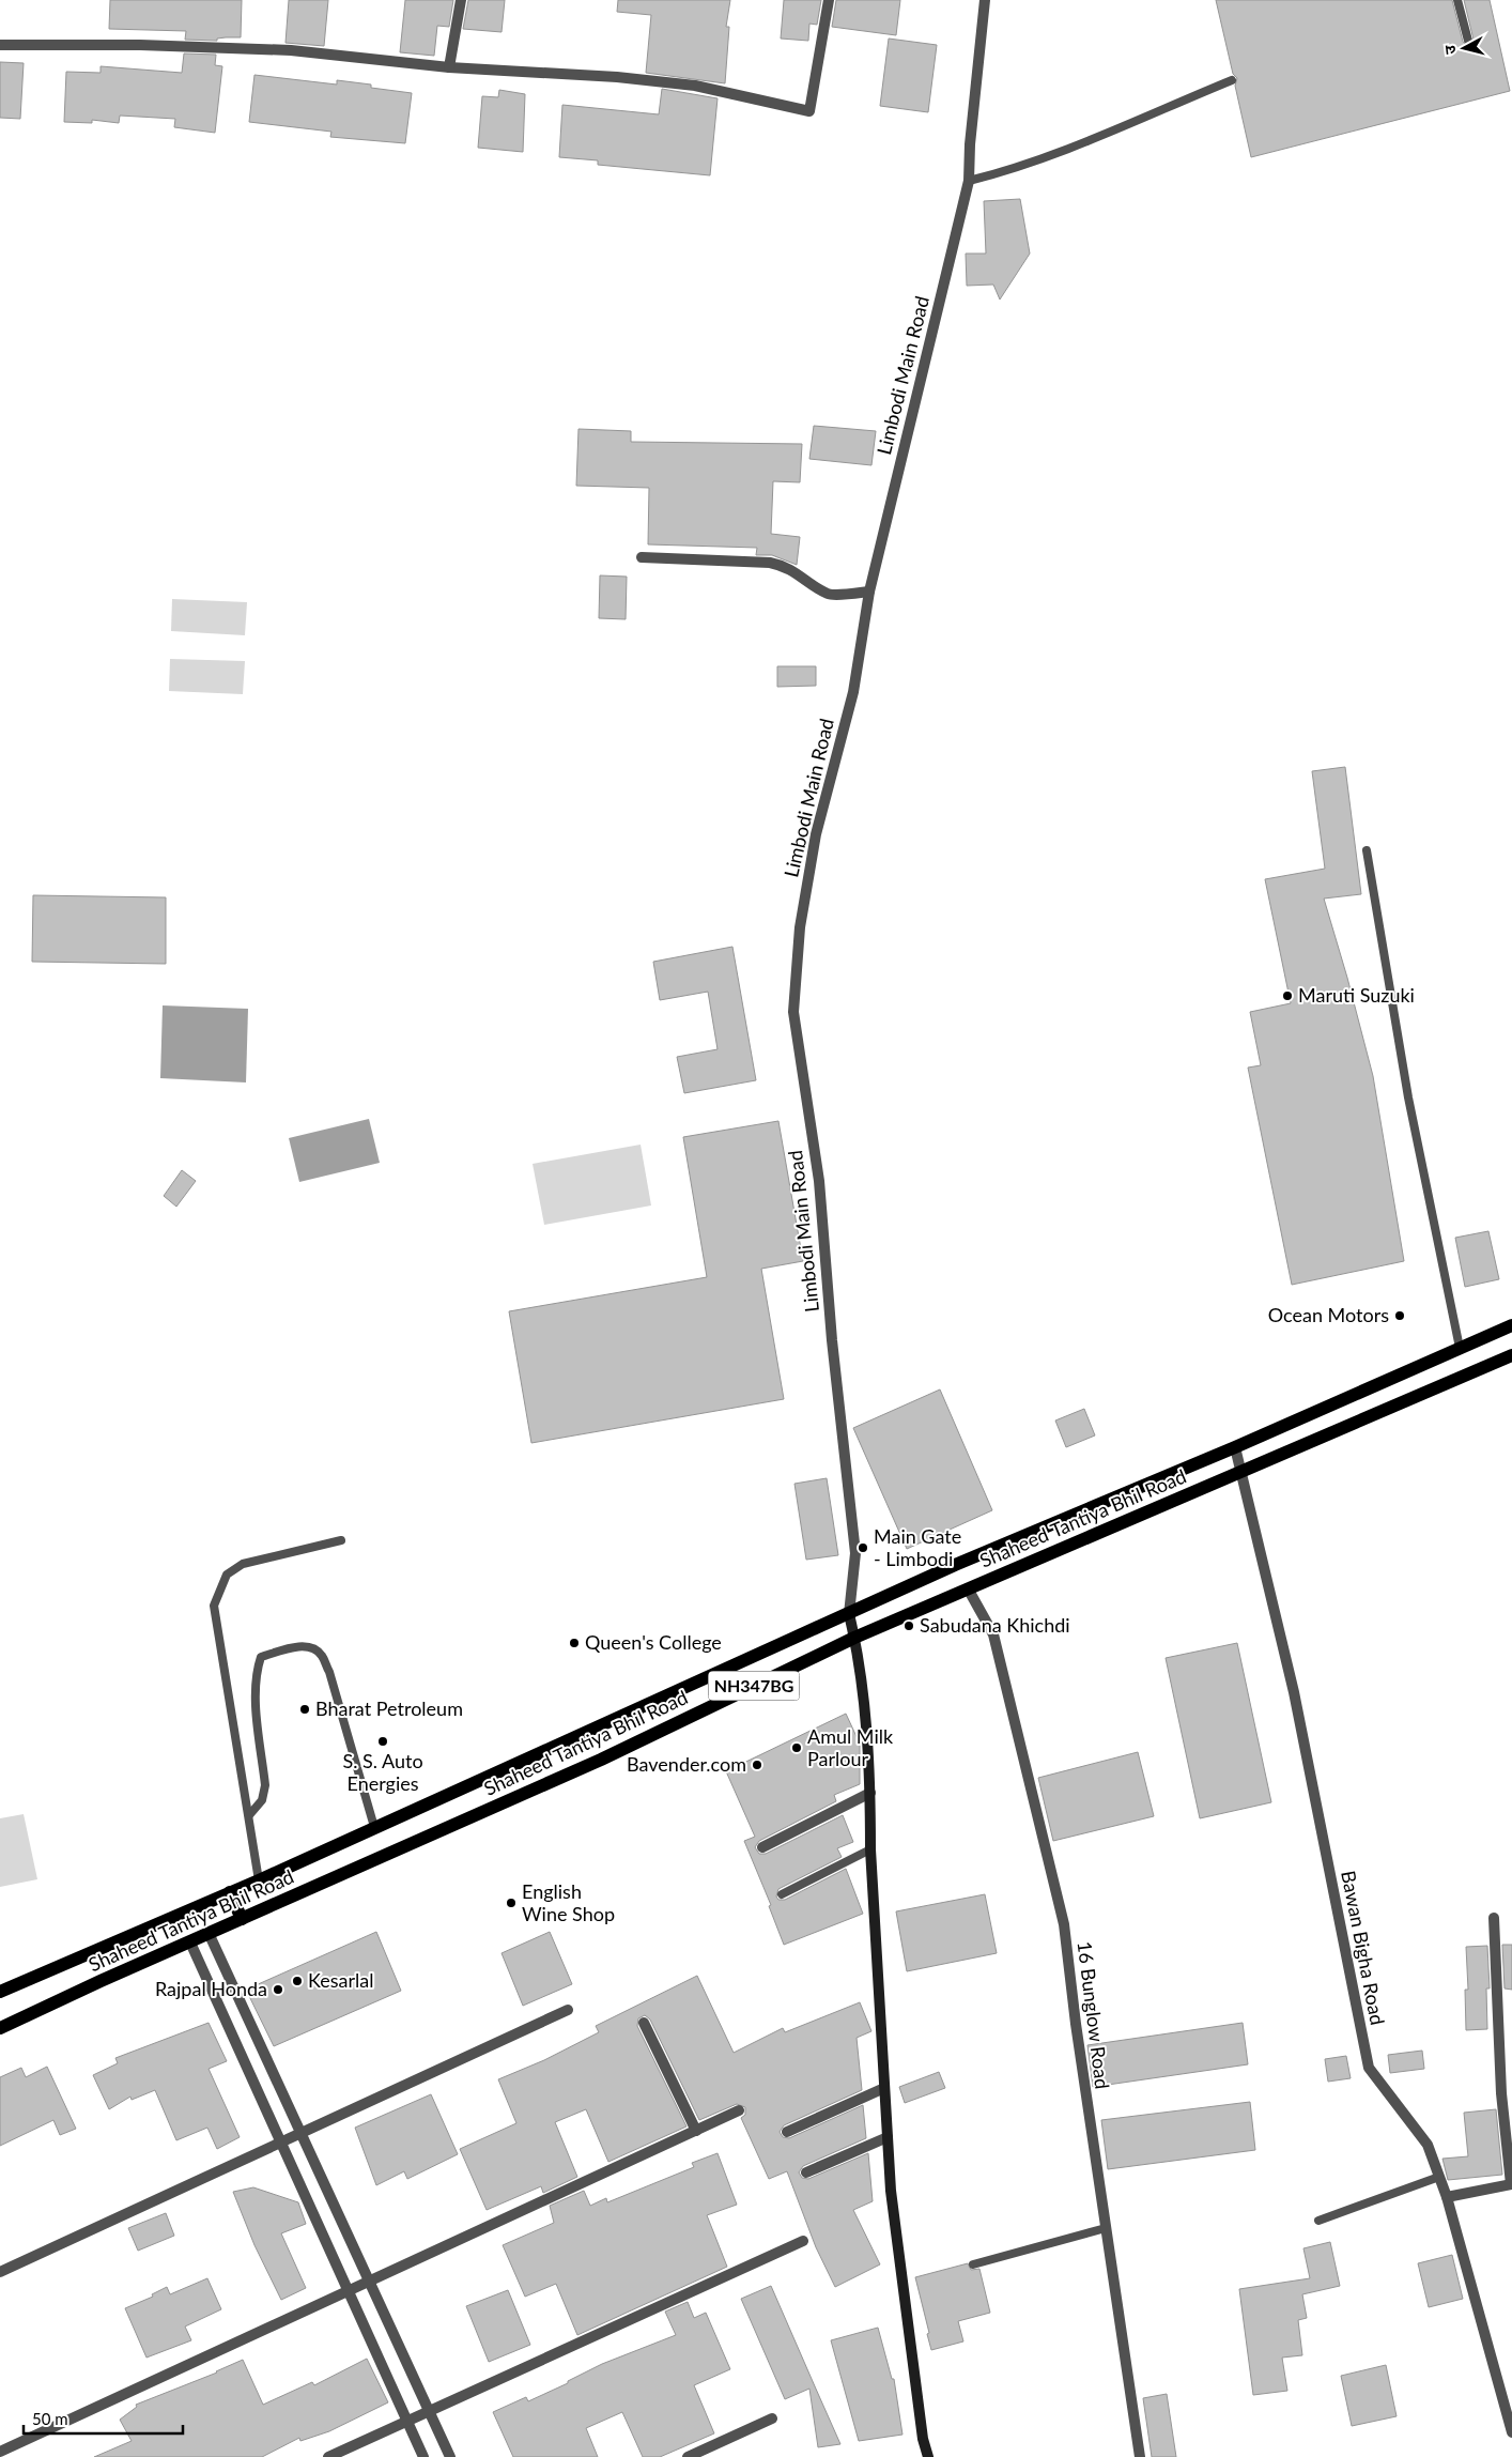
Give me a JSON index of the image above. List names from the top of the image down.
{
  "streets": {
    "main road": ["Shaheed Tantiya Bhil Road", "NH347BG"],
    "street": ["Limbodi Main Road", "Bawan Bigha Road", "16 Bunglow Road"]
  },
  "crossings": [
    ["Limbodi Main Road", "Shaheed Tantiya Bhil Road"],
    ["Shaheed Tantiya Bhil Road", "Bawan Bigha Road"],
    ["Shaheed Tantiya Bhil Road", "16 Bunglow Road"]
  ],
  "places": [
    "Maruti Suzuki",
    "Ocean Motors",
    "Main Gate - Limbodi",
    "Sabudana Khichdi",
    "Queen's College",
    "Bharat Petroleum",
    "S. S. Auto Energies",
    "Amul Milk Parlour",
    "Bavender.com",
    "English Wine Shop",
    "Kesarlal",
    "Rajpal Honda"
  ],
  "scale_bar": "50 m",
  "north": "left"
}
